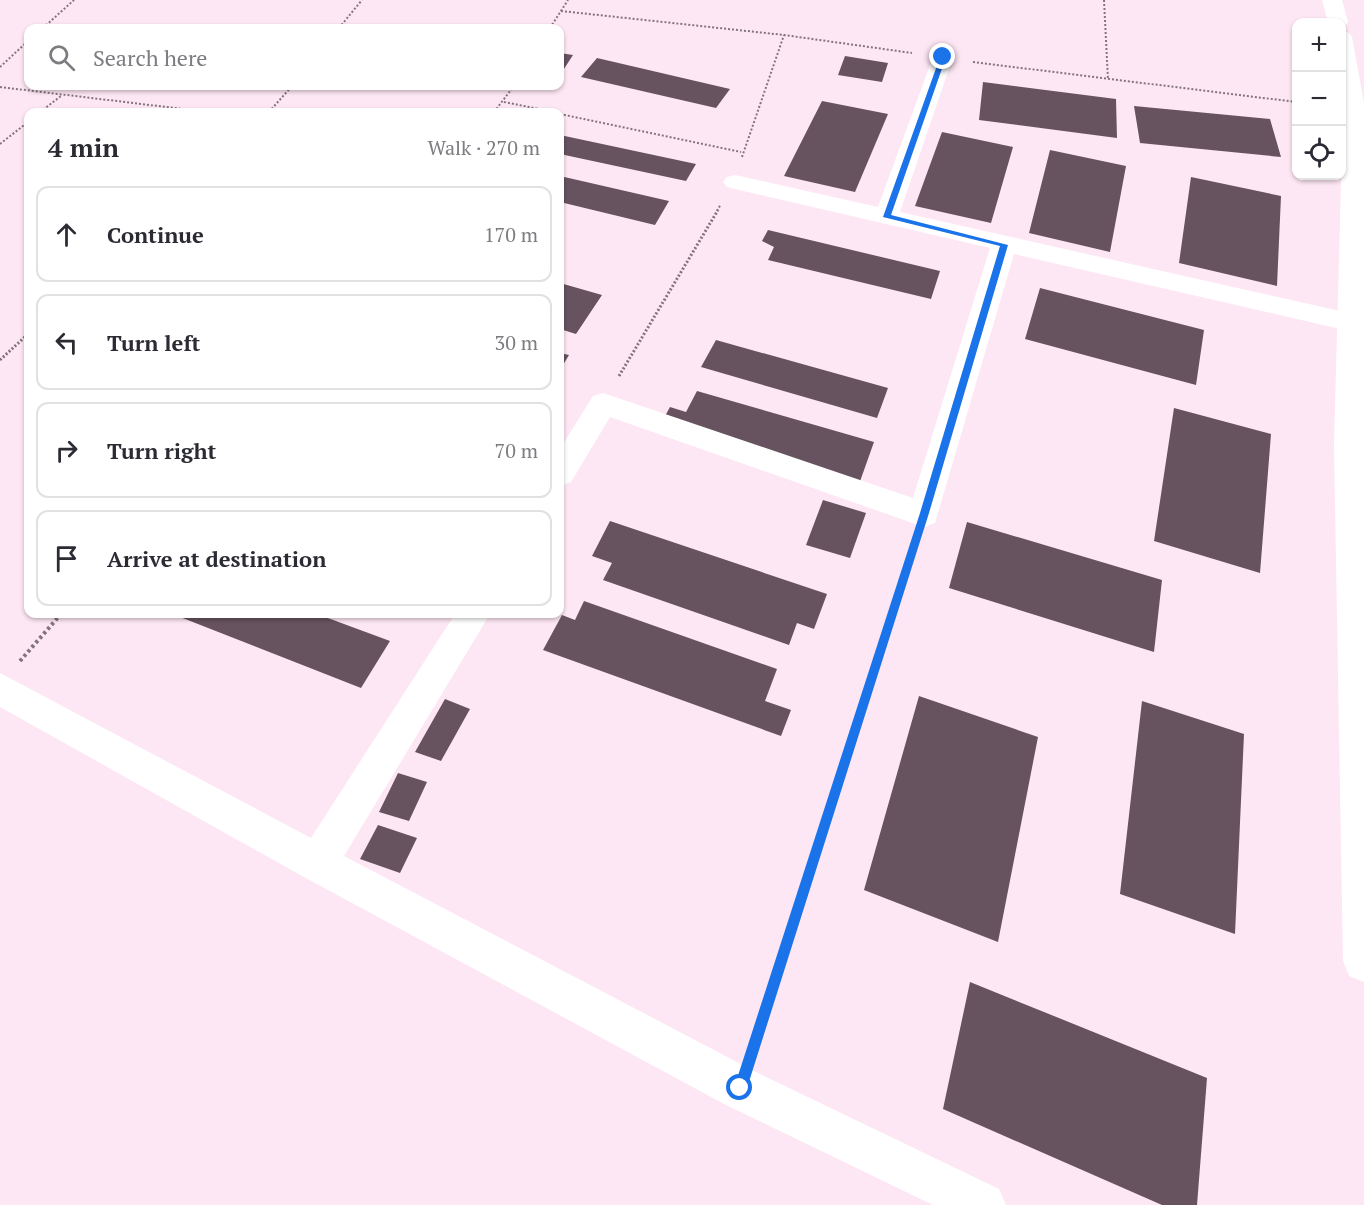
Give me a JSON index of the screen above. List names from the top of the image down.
{
  "page": {
    "map_buttons": ["+", "−"],
    "search": "Search here",
    "heading": ["4 min", "Walk · 270 m"],
    "list": [
      ["Continue", "170 m"],
      ["Turn left", "30 m"],
      ["Turn right", "70 m"],
      "Arrive at destination"
    ]
  }
}
